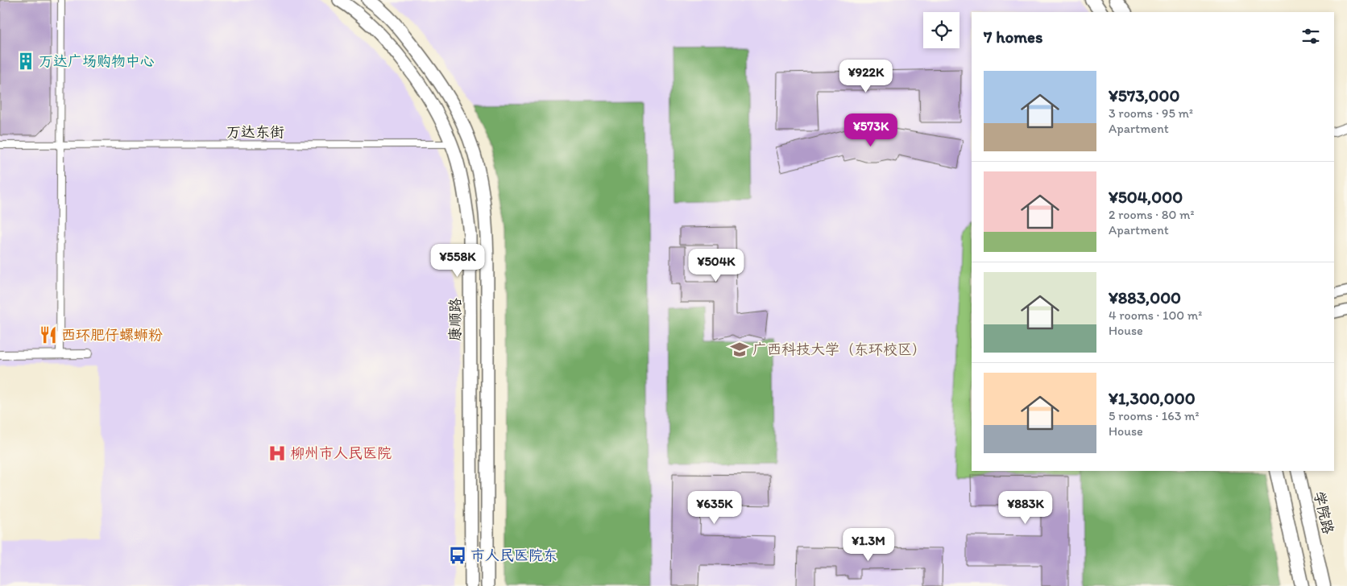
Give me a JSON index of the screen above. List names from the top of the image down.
{
  "streets": {
    "main road": ["康顺路", "学院路"],
    "street": ["万达东街"]
  },
  "crossings": [
    ["万达东街", "康顺路"]
  ],
  "places": {
    "building": ["万达广场购物中心"],
    "restaurant": ["西环肥仔螺蛳粉"],
    "school or university": ["广西科技大学（东环校区）"],
    "hospital": ["柳州市人民医院"],
    "bus stop": ["市人民医院东"]
  },
  "page": {
    "heading": "7 homes",
    "price": [
      "¥922K",
      "¥573K",
      "¥558K",
      "¥504K",
      "¥635K",
      "¥883K",
      "¥1.3M"
    ],
    "list": [
      {
        "name": "¥573,000",
        "note": "3 rooms · 95 m² · Apartment"
      },
      {
        "name": "¥504,000",
        "note": "2 rooms · 80 m² · Apartment"
      },
      {
        "name": "¥883,000",
        "note": "4 rooms · 100 m² · House"
      },
      {
        "name": "¥1,300,000",
        "note": "5 rooms · 163 m² · House"
      }
    ]
  }
}
